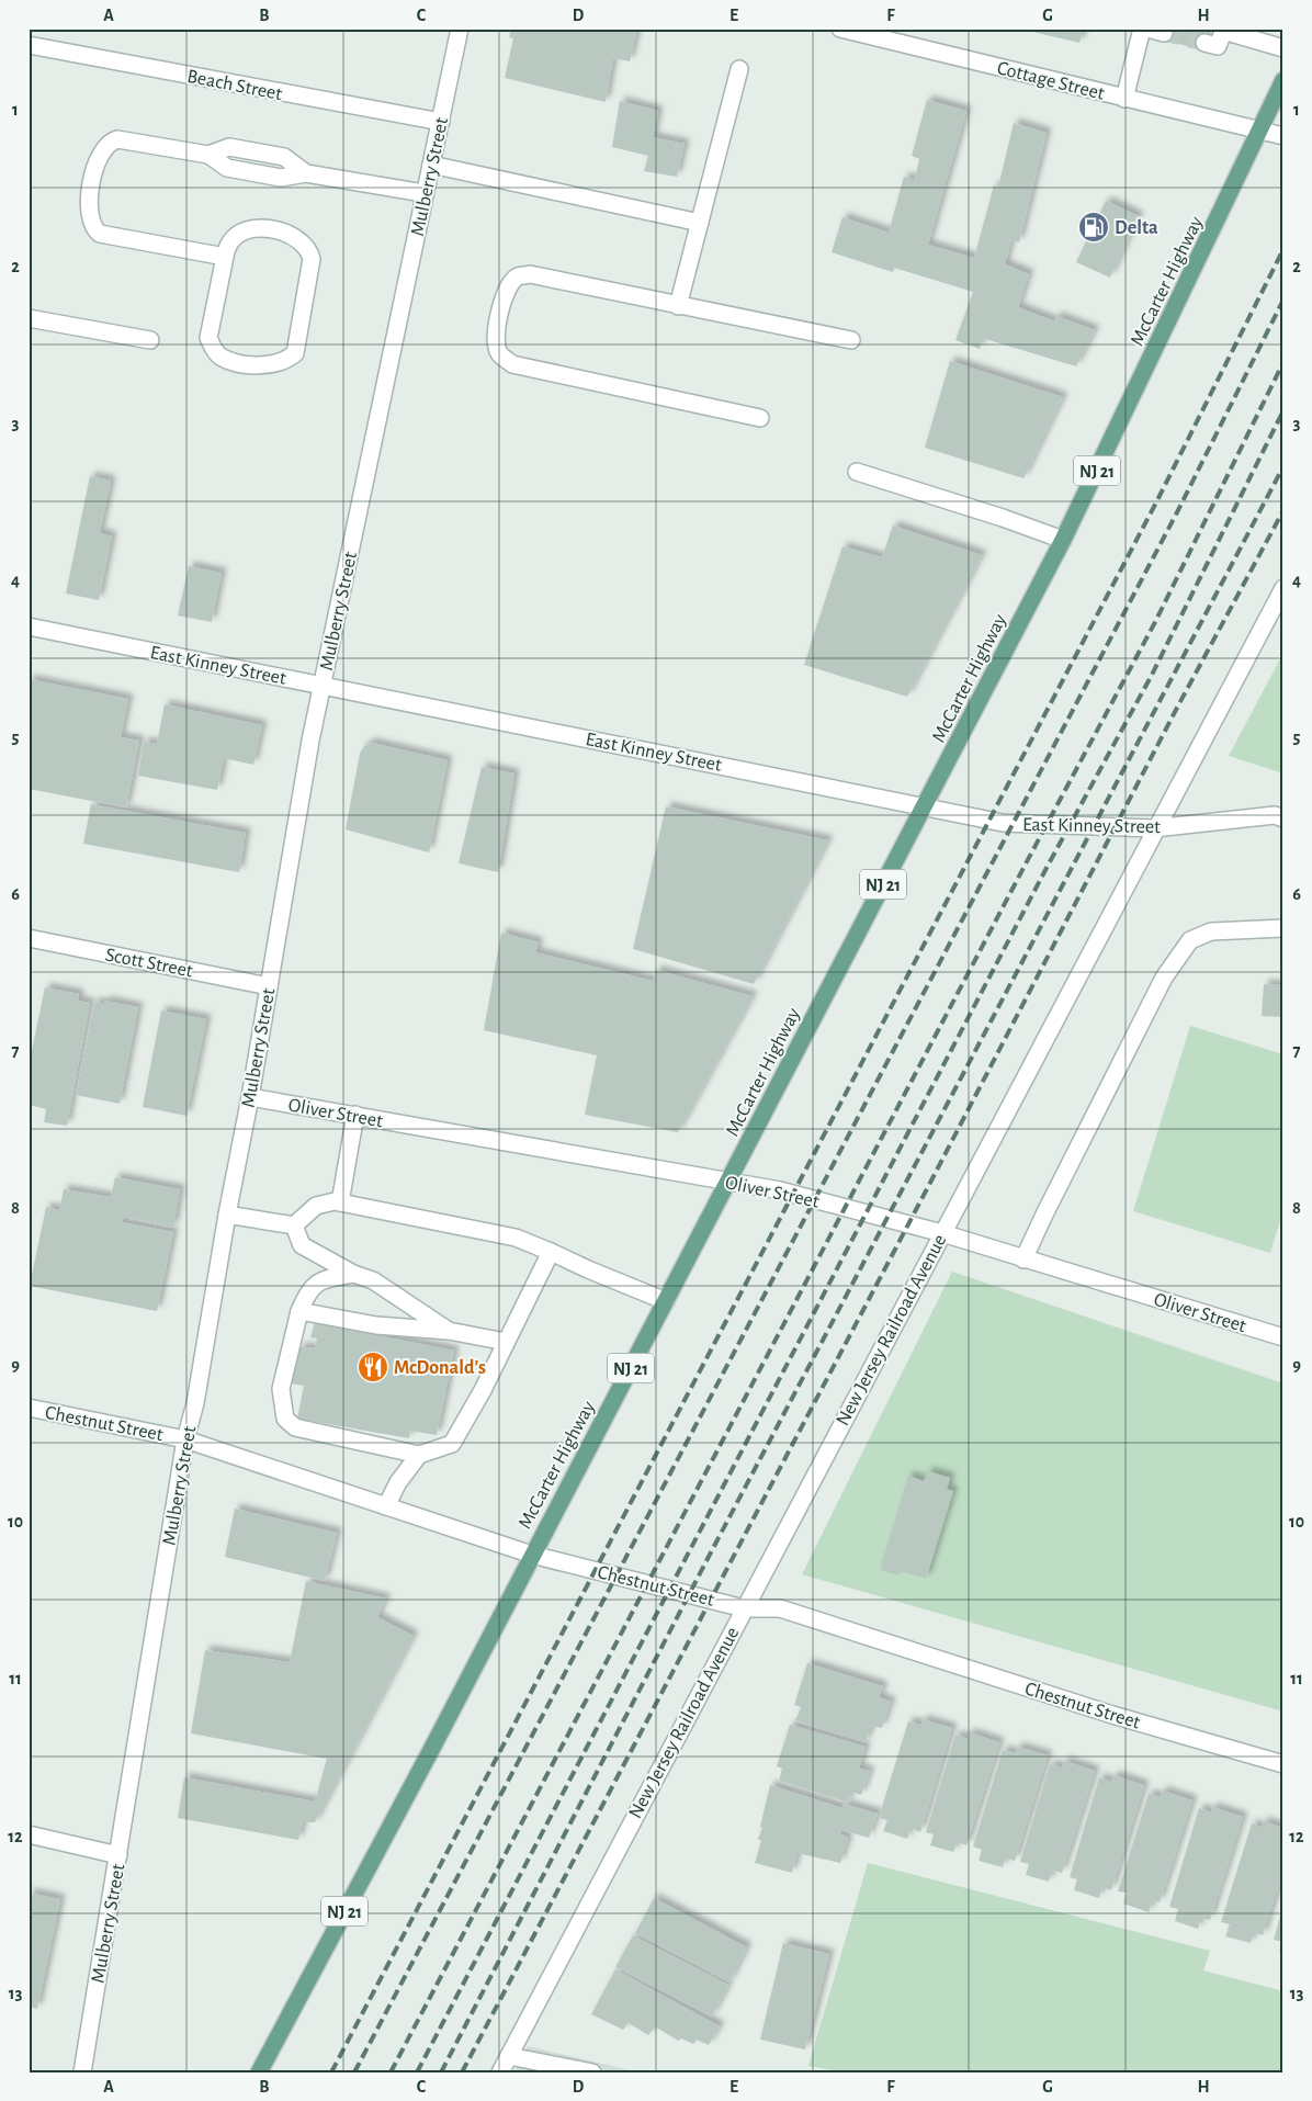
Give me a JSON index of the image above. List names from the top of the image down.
{
  "streets": {
    "main road": ["McCarter Highway", "NJ 21"],
    "street": [
      "Cottage Street",
      "Beach Street",
      "Mulberry Street",
      "East Kinney Street",
      "Scott Street",
      "Oliver Street",
      "New Jersey Railroad Avenue",
      "Chestnut Street"
    ]
  },
  "crossings": [
    ["Cottage Street", "McCarter Highway"],
    ["Beach Street", "Mulberry Street"],
    ["Mulberry Street", "East Kinney Street"],
    ["Mulberry Street", "Scott Street"],
    ["Mulberry Street", "Oliver Street"],
    ["Mulberry Street", "Chestnut Street"],
    ["McCarter Highway", "East Kinney Street"],
    ["McCarter Highway", "Oliver Street"],
    ["McCarter Highway", "Chestnut Street"],
    ["East Kinney Street", "New Jersey Railroad Avenue"],
    ["Oliver Street", "New Jersey Railroad Avenue"],
    ["New Jersey Railroad Avenue", "Chestnut Street"]
  ],
  "places": {
    "fuel station": ["Delta"],
    "restaurant": ["McDonald's"]
  },
  "grid": {
    "columns": [
      "A",
      "B",
      "C",
      "D",
      "E",
      "F",
      "G",
      "H"
    ],
    "rows": [
      "1",
      "2",
      "3",
      "4",
      "5",
      "6",
      "7",
      "8",
      "9",
      "10",
      "11",
      "12",
      "13"
    ]
  }
}
